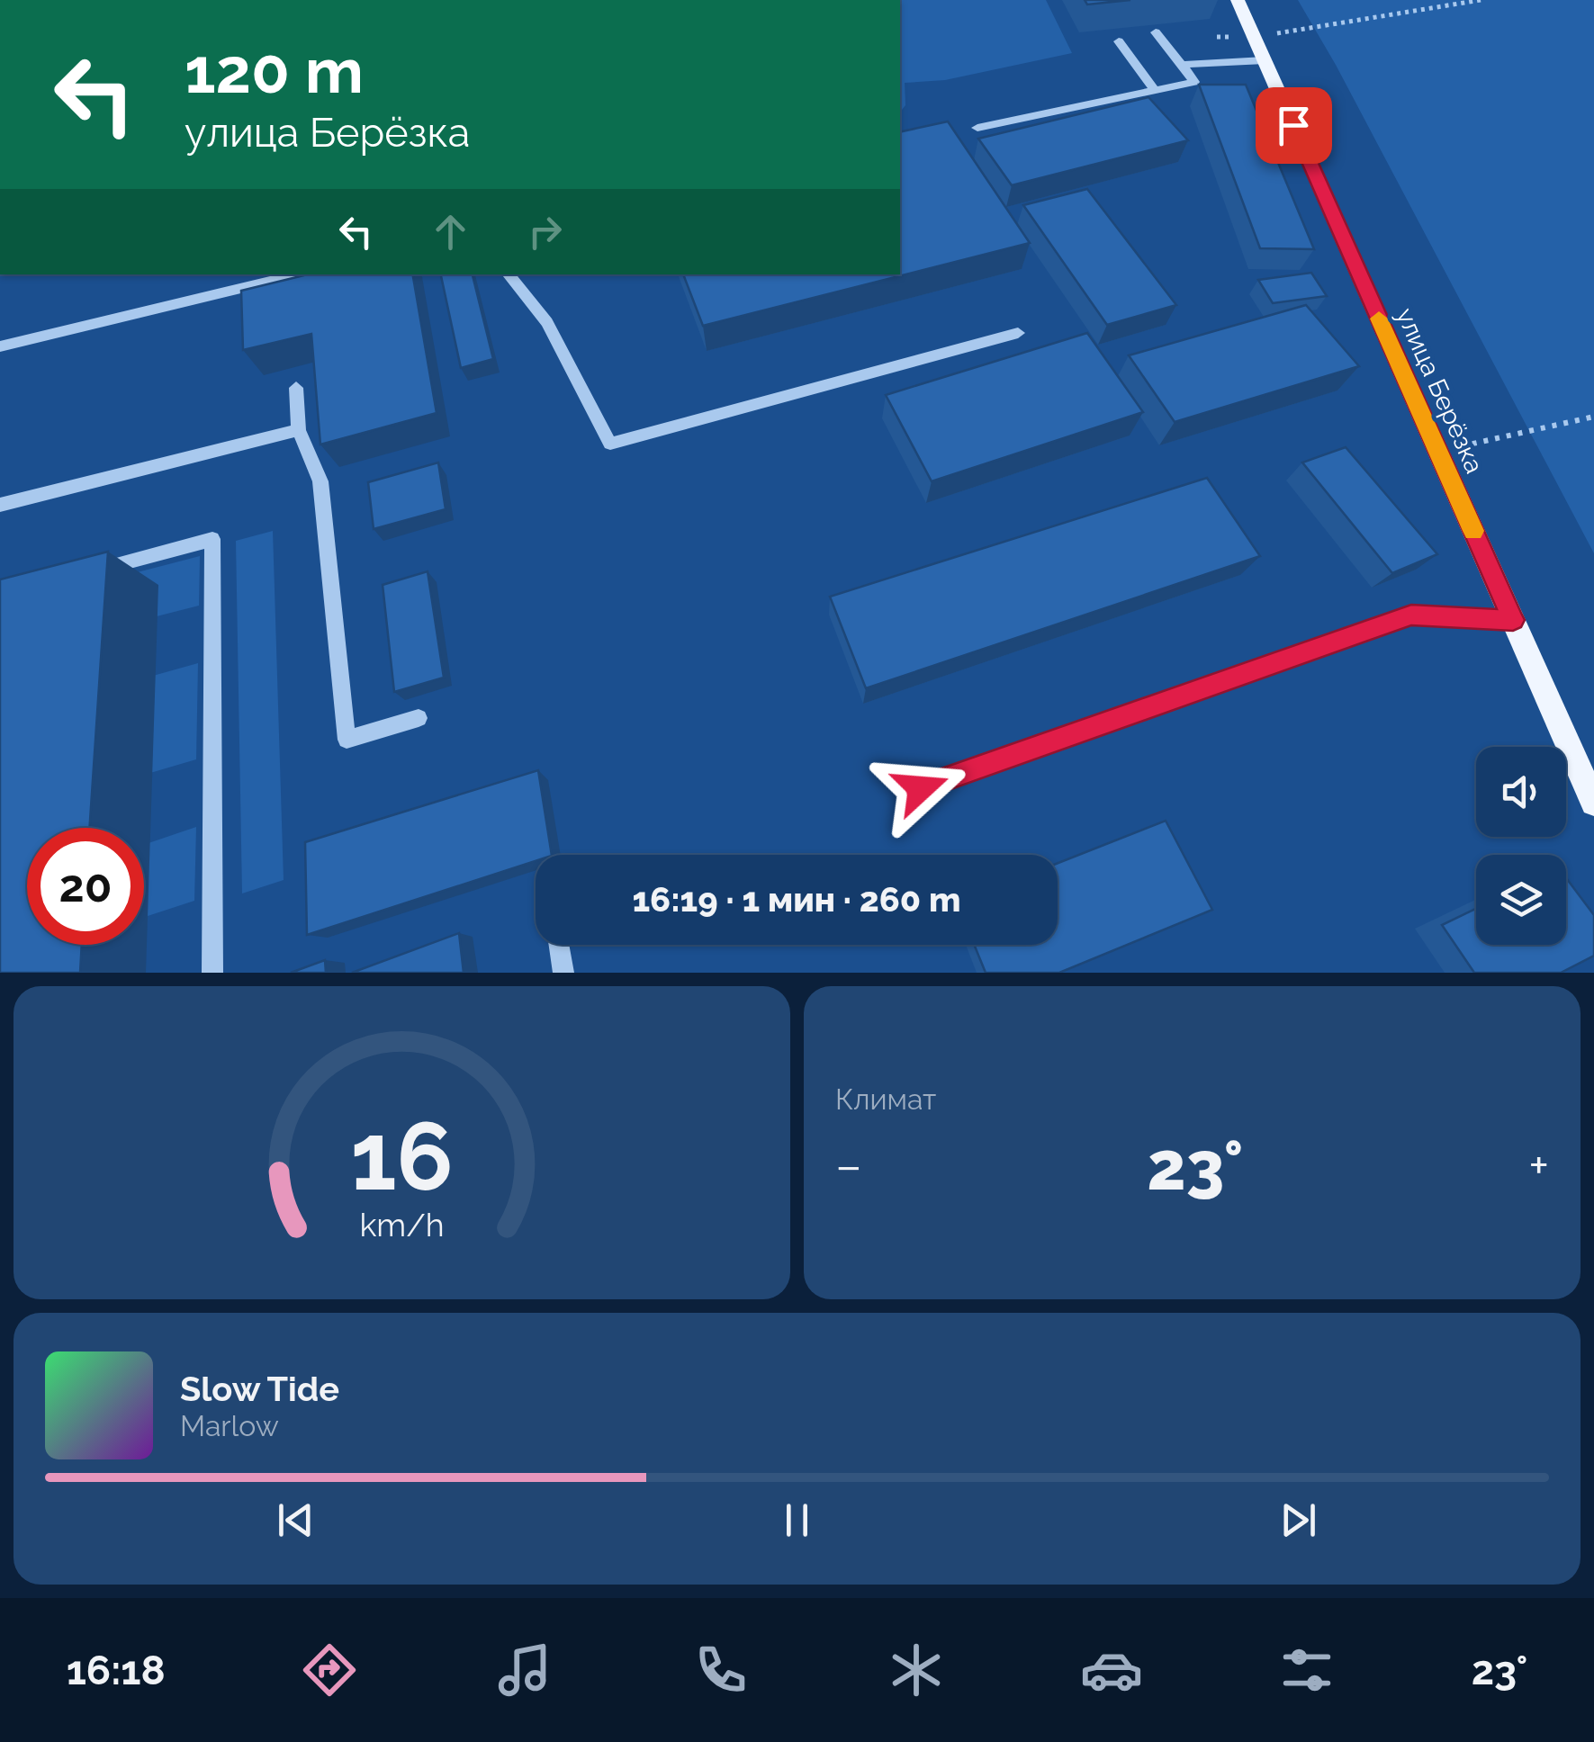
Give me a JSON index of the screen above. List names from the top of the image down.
{
  "streets": {
    "main road": ["улица Берёзка"]
  },
  "page": {
    "turn": ["120 m", "улица Берёзка"],
    "limit": "20",
    "trip": "16:19 · 1 мин · 260 m",
    "tile": "Климат",
    "heat": ["−", "23°", "+"],
    "song": ["Slow Tide", "Marlow"],
    "tabs": ["16:18", "23°"],
    "gauge": ["16", "km/h"]
  }
}
